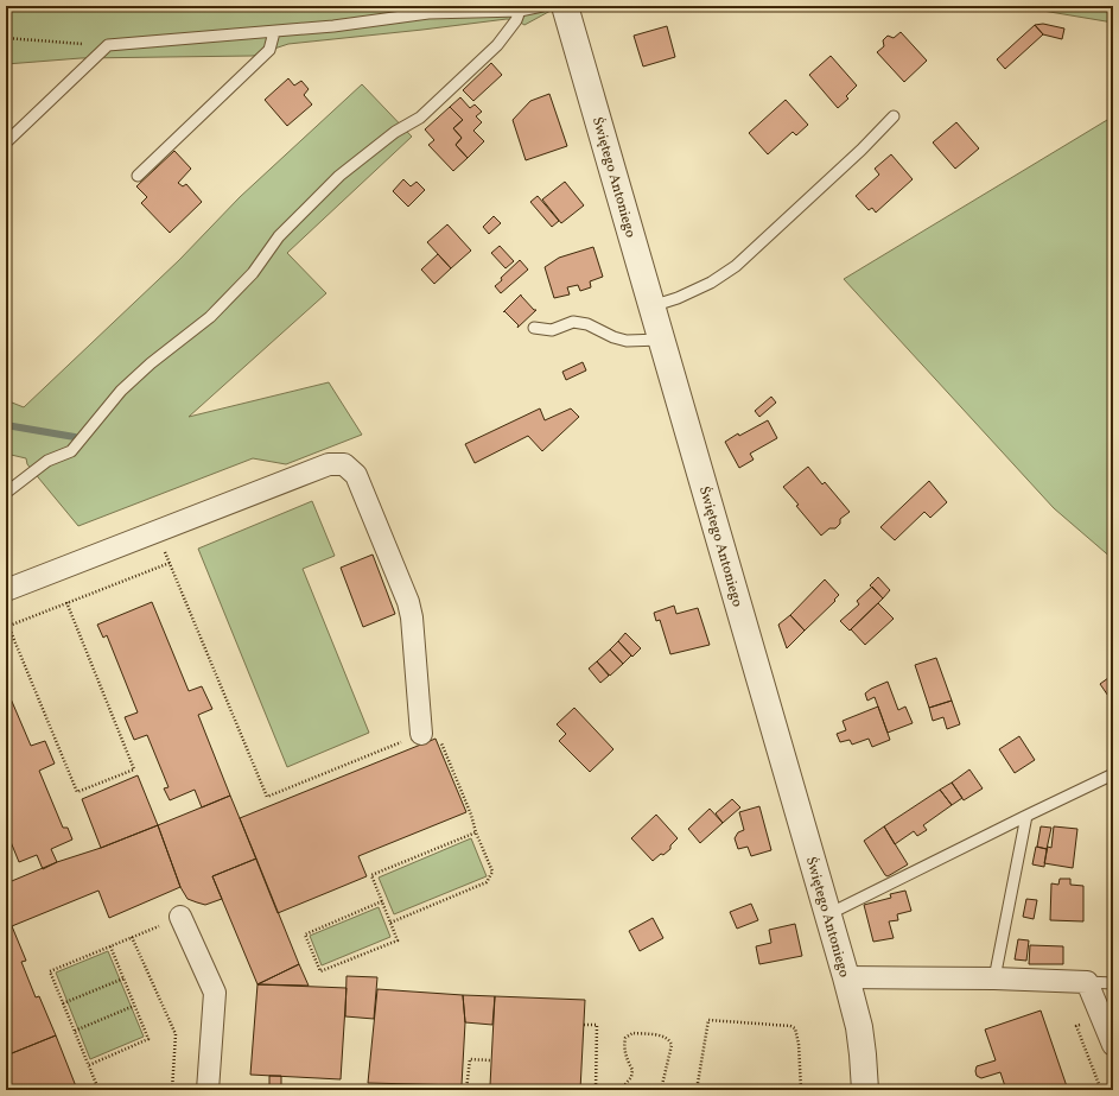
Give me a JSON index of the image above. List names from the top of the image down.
{
  "streets": {
    "street": ["Świętego Antoniego"]
  }
}
